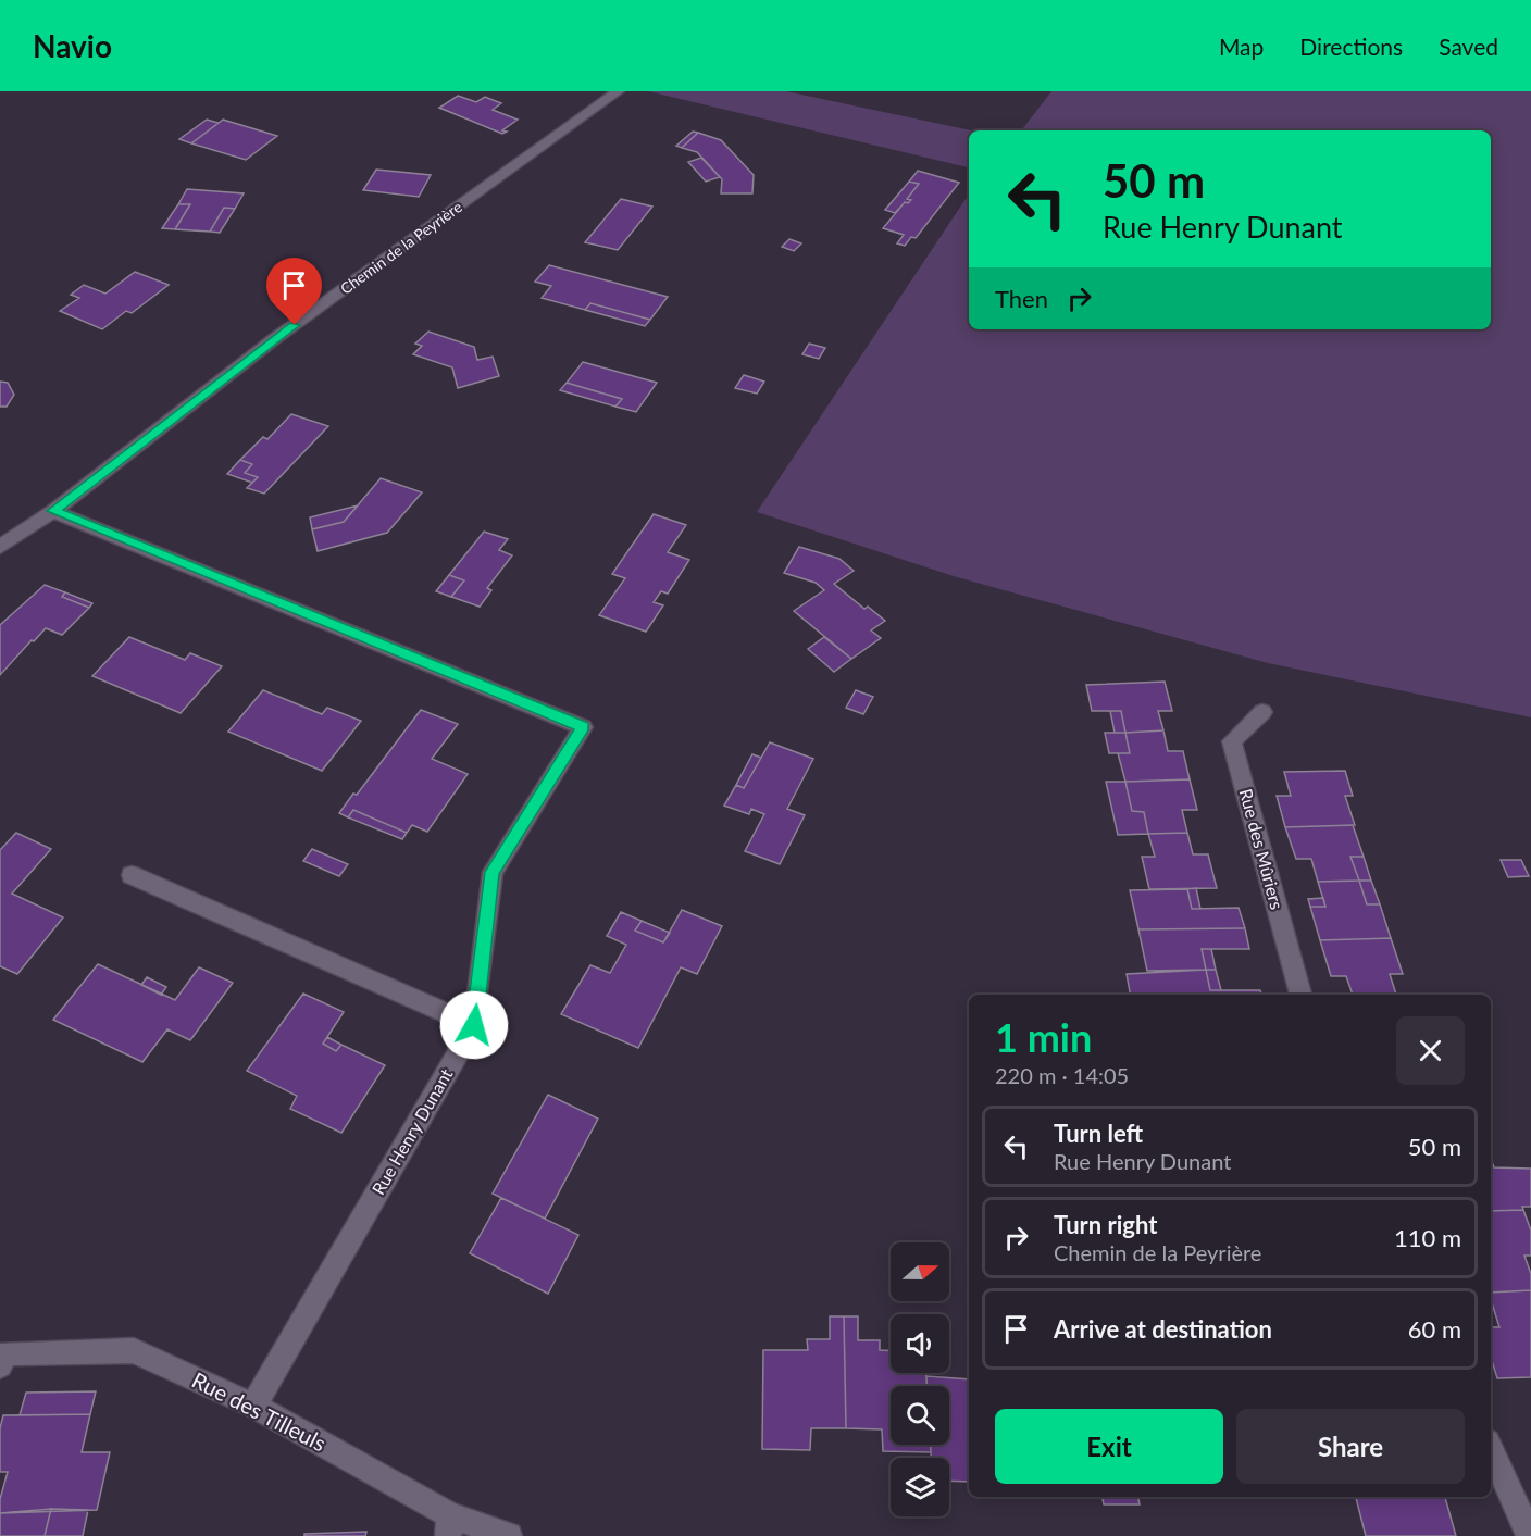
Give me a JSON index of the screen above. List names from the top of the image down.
{
  "streets": {
    "street": [
      "Chemin de la Peyrière",
      "Rue des Mûriers",
      "Rue Henry Dunant",
      "Rue des Tilleuls"
    ]
  },
  "crossings": [
    ["Chemin de la Peyrière", "Rue Henry Dunant"],
    ["Rue Henry Dunant", "Rue des Tilleuls"]
  ],
  "north": "right",
  "page": {
    "header": "Navio",
    "nav": ["Map", "Directions", "Saved"],
    "turn": ["50 m", "Rue Henry Dunant"],
    "then": "Then",
    "heading": ["1 min", "220 m · 14:05"],
    "list": [
      {
        "name": "Turn left",
        "note": "Rue Henry Dunant",
        "value": "50 m"
      },
      {
        "name": "Turn right",
        "note": "Chemin de la Peyrière",
        "value": "110 m"
      },
      {
        "name": "Arrive at destination",
        "value": "60 m"
      }
    ],
    "buttons": ["Exit", "Share"]
  }
}
